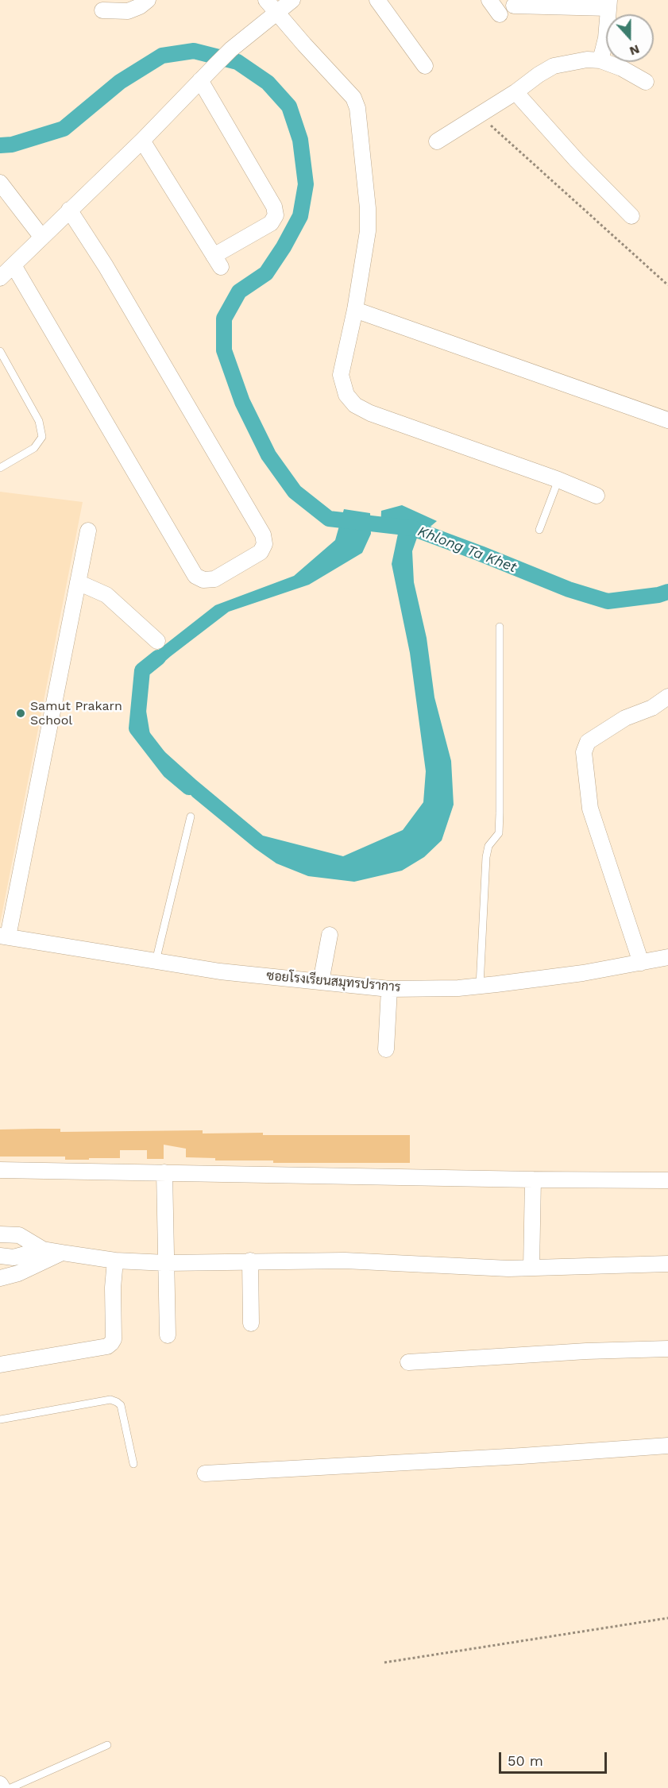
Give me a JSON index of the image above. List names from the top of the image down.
{
  "streets": {
    "street": ["ซอยโรงเรียนสมุทรปราการ"]
  },
  "water": ["Khlong Ta Khet"],
  "places": ["Samut Prakarn School"],
  "scale_bar": "50 m",
  "north": "bottom"
}
